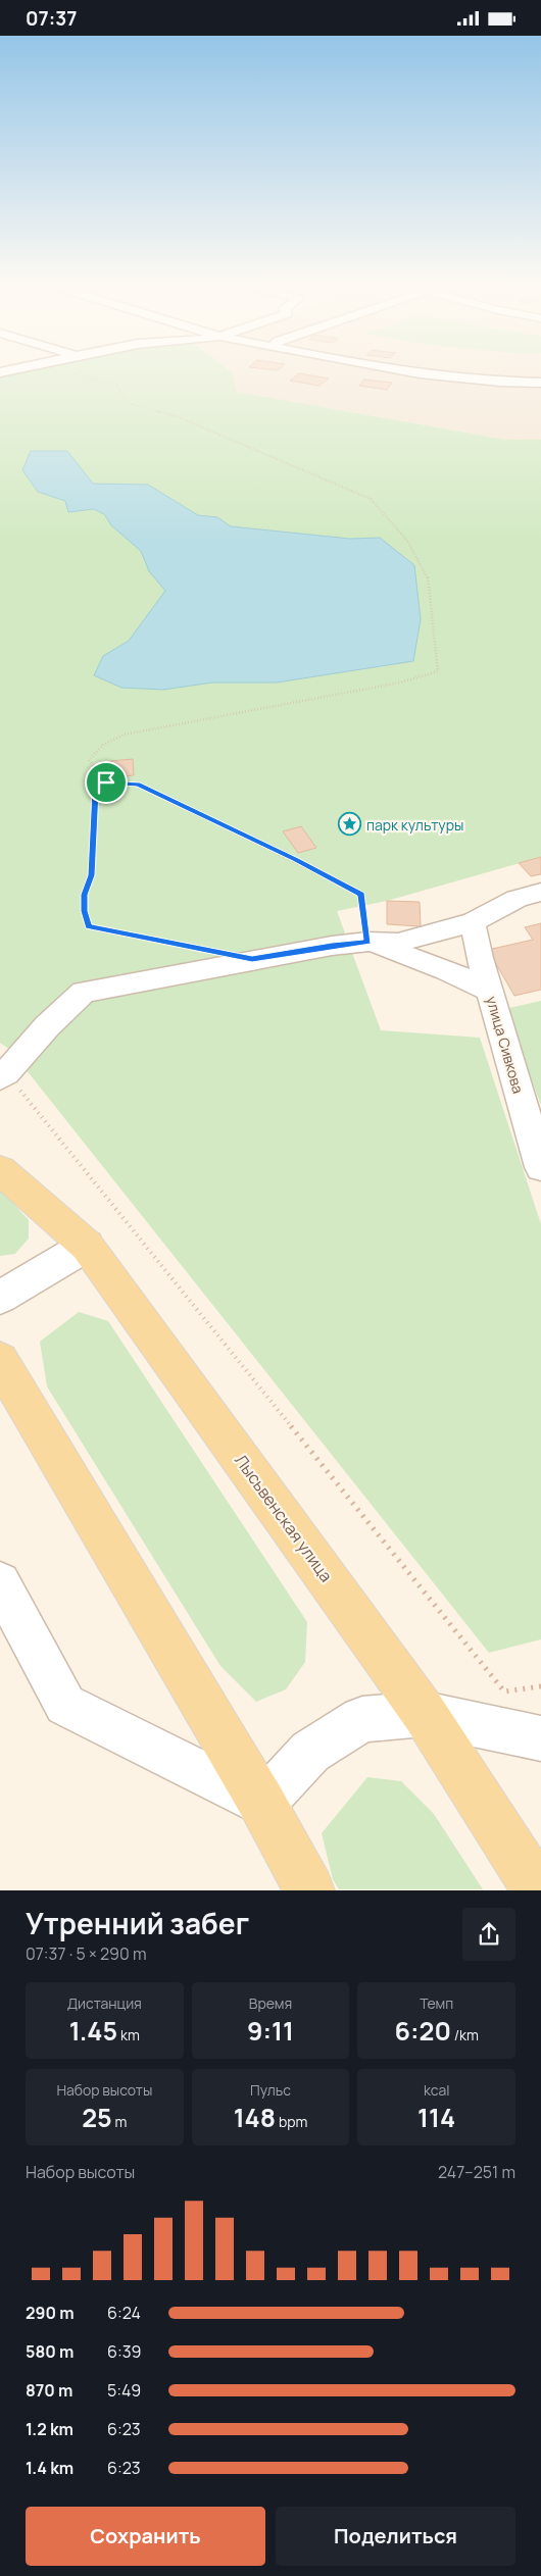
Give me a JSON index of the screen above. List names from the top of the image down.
{
  "streets": {
    "main road": ["Лысьвенская улица"],
    "street": ["улица Сивкова"]
  },
  "places": {
    "place": ["парк культуры"]
  },
  "page": {
    "status": "07:37",
    "heading": ["Утренний забег", "07:37 · 5 × 290 m"],
    "stats": [
      ["Дистанция", "1.45 km"],
      ["Время", "9:11"],
      ["Темп", "6:20 /km"],
      ["Набор высоты", "25 m"],
      ["Пульс", "148 bpm"],
      ["kcal", "114"]
    ],
    "chart": ["Набор высоты", "247–251 m"],
    "list": [
      {
        "name": "290 m",
        "note": "6:24"
      },
      {
        "name": "580 m",
        "note": "6:39"
      },
      {
        "name": "870 m",
        "note": "5:49"
      },
      {
        "name": "1.2 km",
        "note": "6:23"
      },
      {
        "name": "1.4 km",
        "note": "6:23"
      }
    ],
    "buttons": ["Сохранить", "Поделиться"]
  }
}
